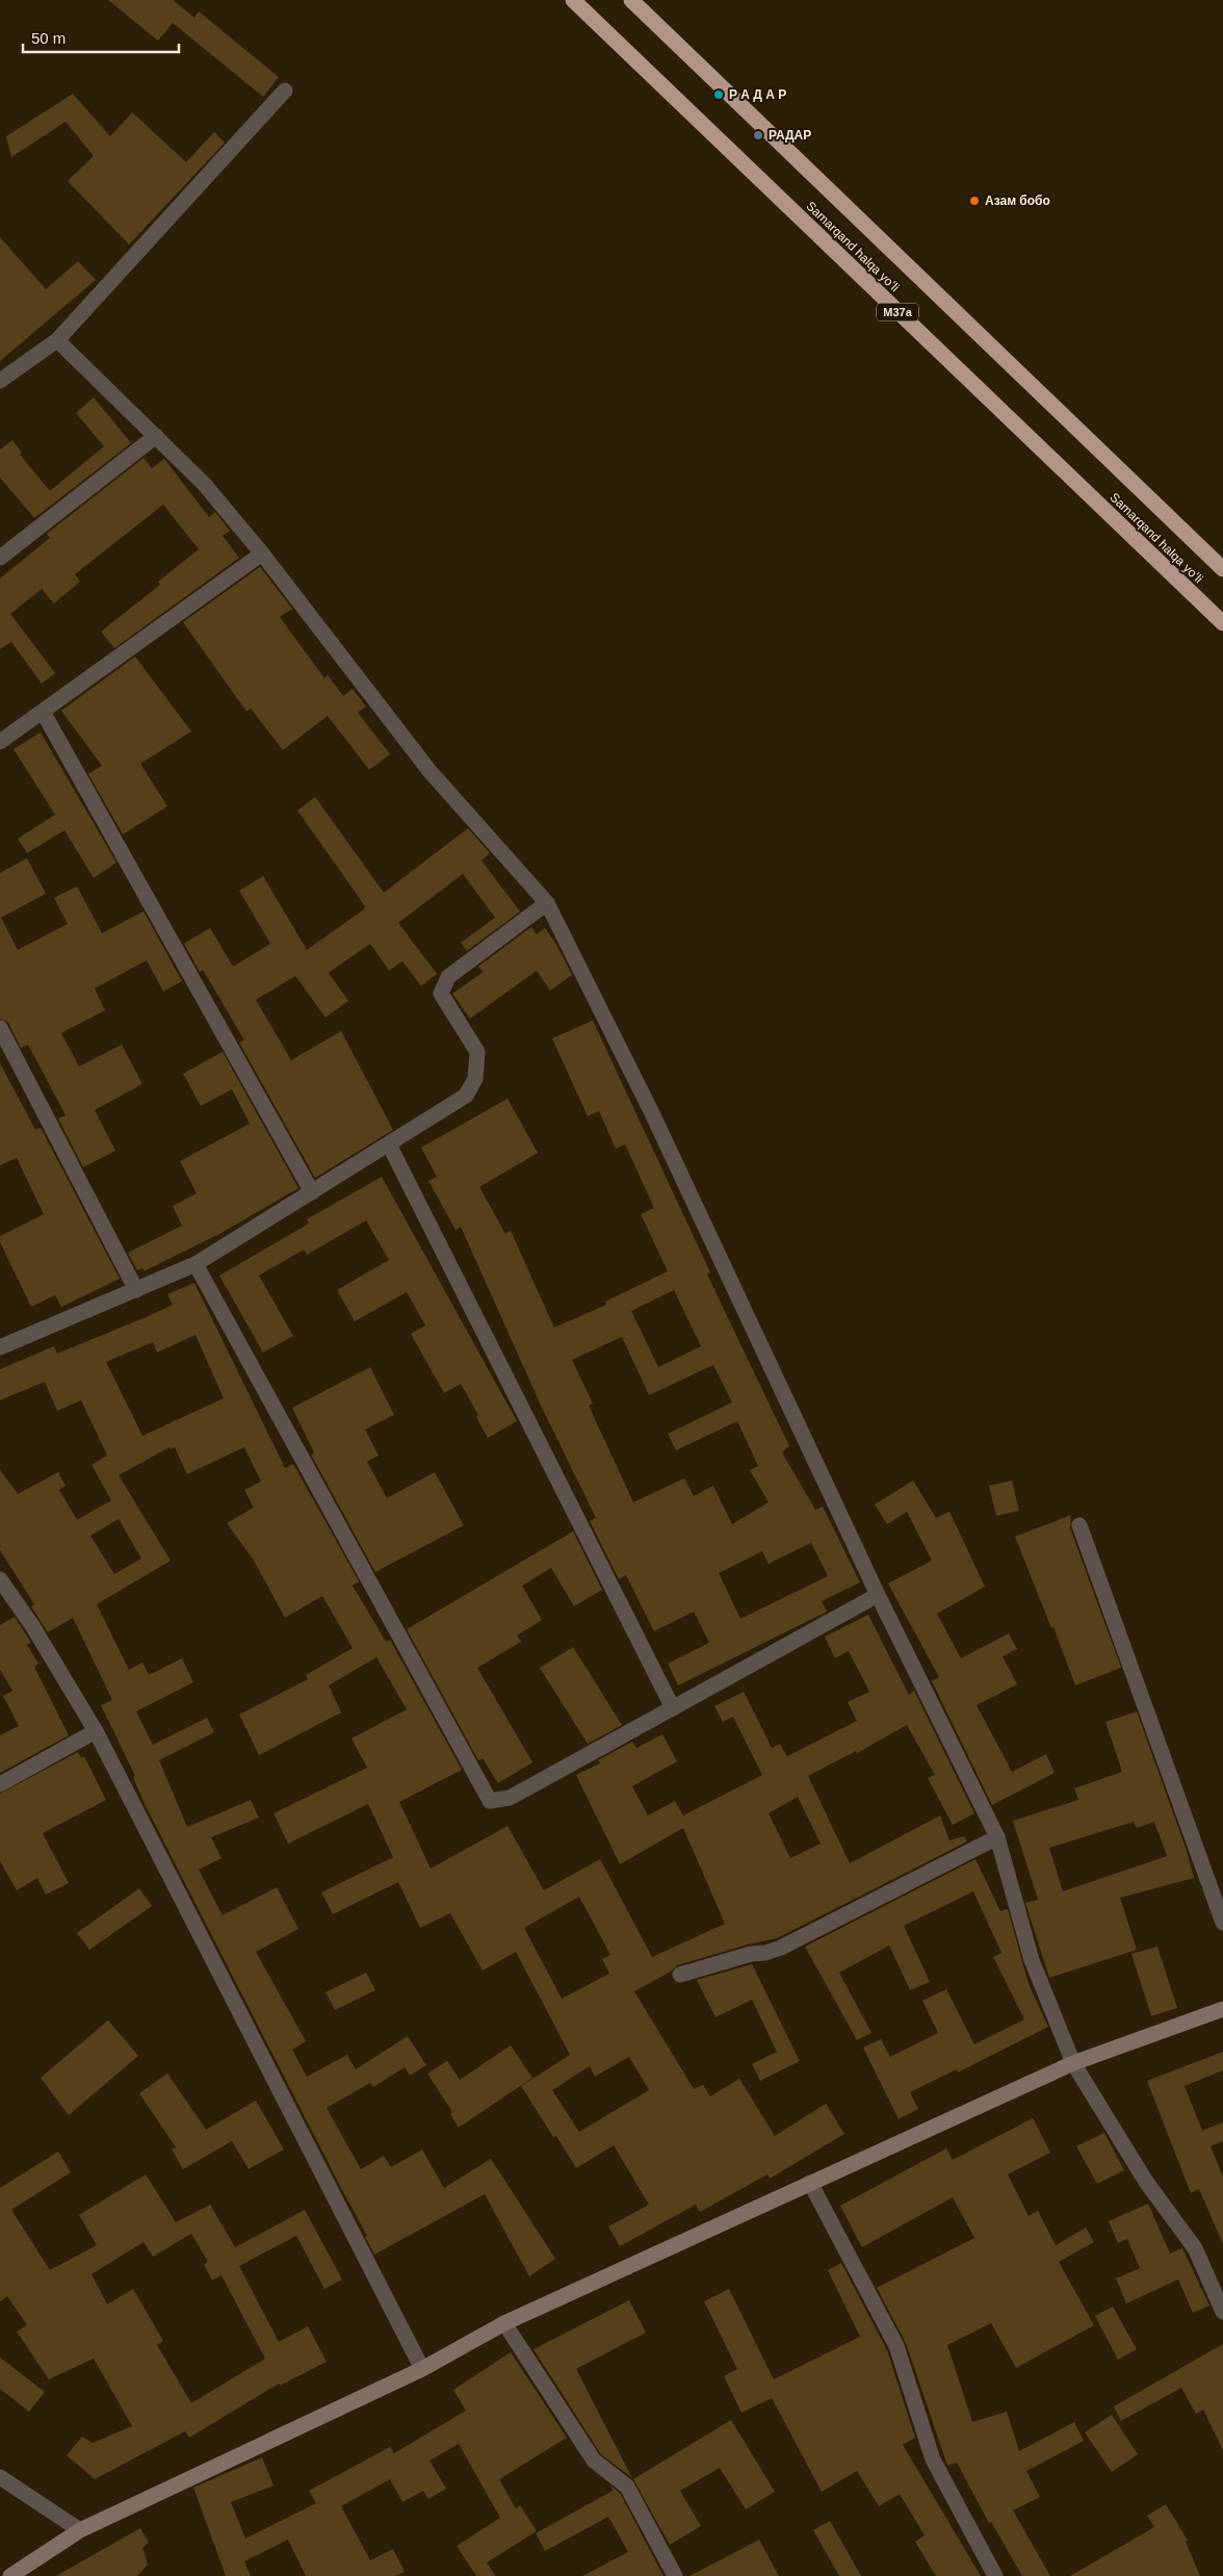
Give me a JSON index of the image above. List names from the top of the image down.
{
  "streets": {
    "highway": ["Samarqand halqa yoʻli", "M37a"]
  },
  "places": ["Р А Д А Р", "РАДАР", "Азам бобо"],
  "scale_bar": "50 m"
}
